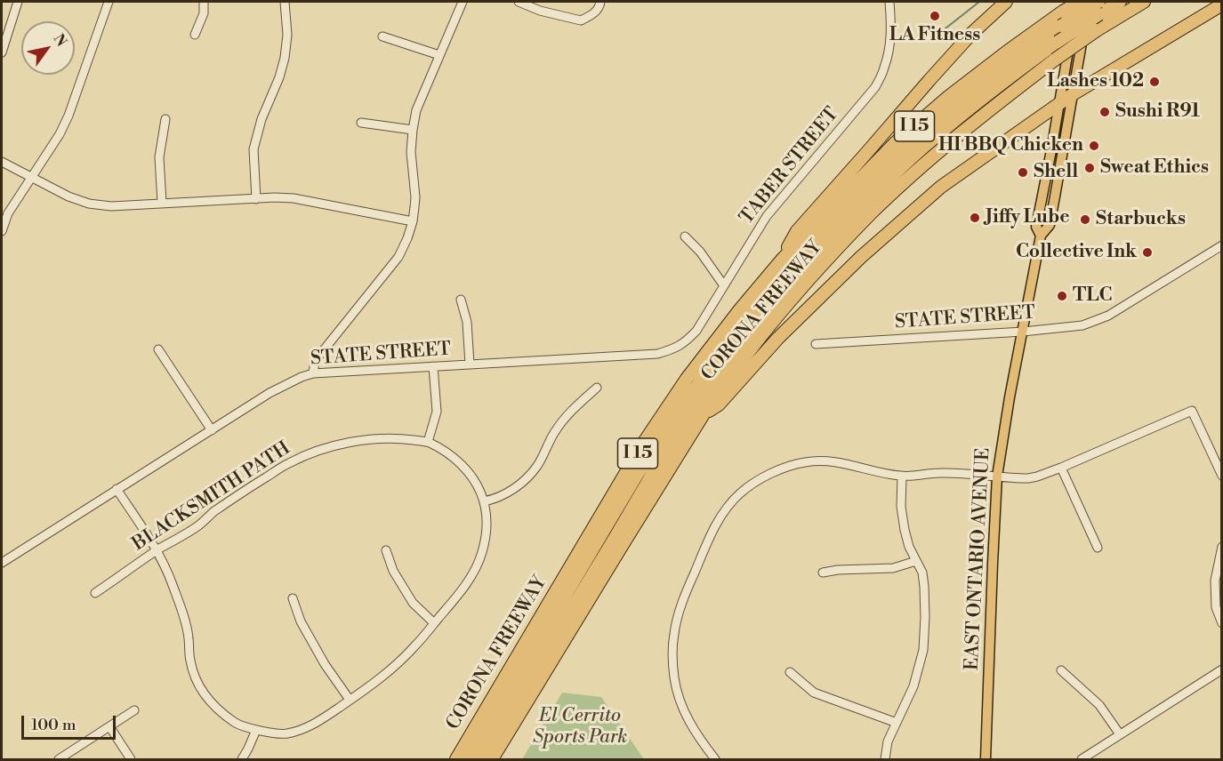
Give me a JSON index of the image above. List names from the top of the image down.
{
  "streets": {
    "highway": ["I 15", "CORONA FREEWAY"],
    "main road": ["EAST ONTARIO AVENUE"],
    "street": ["TABER STREET", "STATE STREET", "BLACKSMITH PATH"]
  },
  "crossings": [
    ["TABER STREET", "STATE STREET"],
    ["CORONA FREEWAY", "EAST ONTARIO AVENUE"],
    ["STATE STREET", "BLACKSMITH PATH"],
    ["STATE STREET", "EAST ONTARIO AVENUE"]
  ],
  "parks": ["El Cerrito Sports Park"],
  "places": [
    "LA Fitness",
    "Lashes 102",
    "Sushi R91",
    "HI BBQ Chicken",
    "Sweat Ethics",
    "Shell",
    "Jiffy Lube",
    "Starbucks",
    "Collective Ink",
    "TLC"
  ],
  "scale_bar": "100 m",
  "north": "top right"
}
